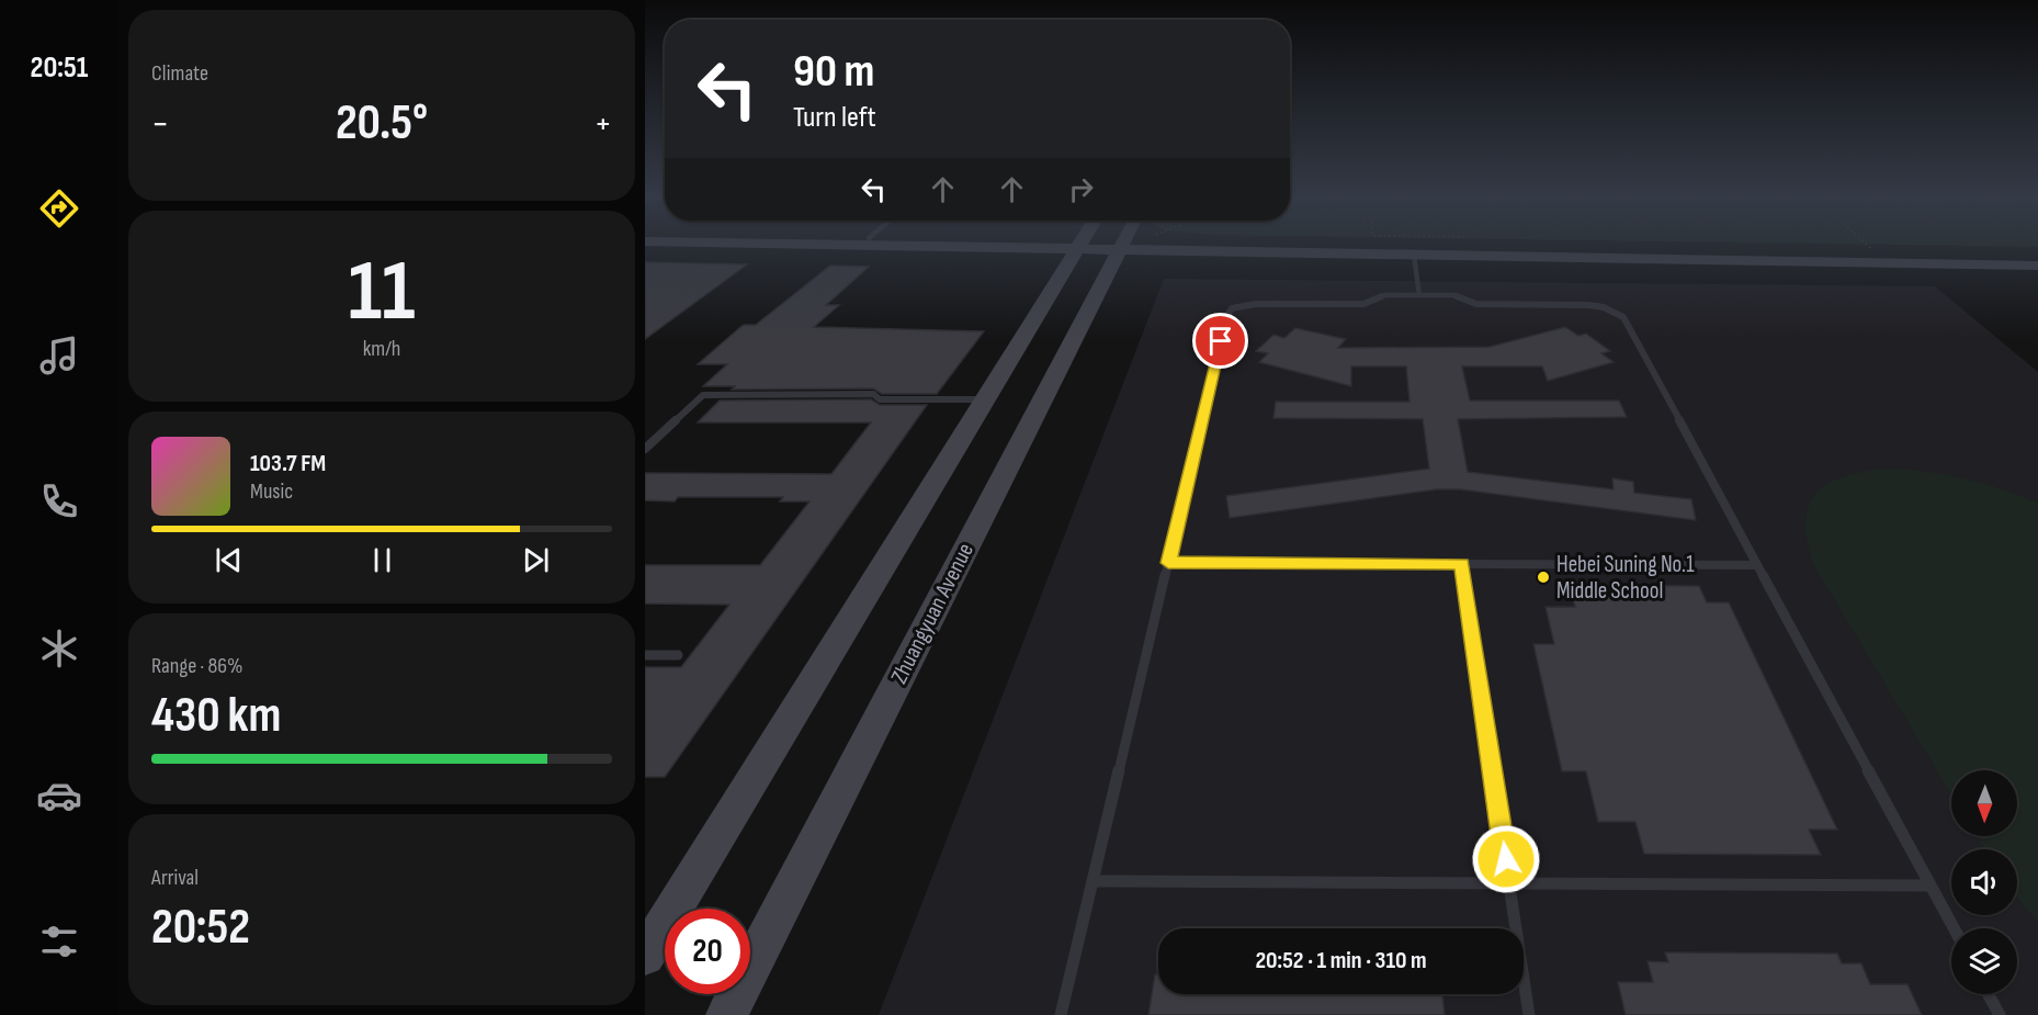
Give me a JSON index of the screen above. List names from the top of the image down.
{
  "streets": {
    "main road": ["Zhuangyuan Avenue"]
  },
  "places": ["Hebei Suning No.1 Middle School"],
  "north": "bottom",
  "page": {
    "tabs": "20:51",
    "tile": [
      "Climate",
      ["11", "km/h"],
      ["Range · 86%", "430 km"],
      ["Arrival", "20:52"]
    ],
    "turn": ["90 m", "Turn left"],
    "heat": ["−", "20.5°", "+"],
    "song": ["103.7 FM", "Music"],
    "limit": "20",
    "trip": "20:52 · 1 min · 310 m"
  }
}
